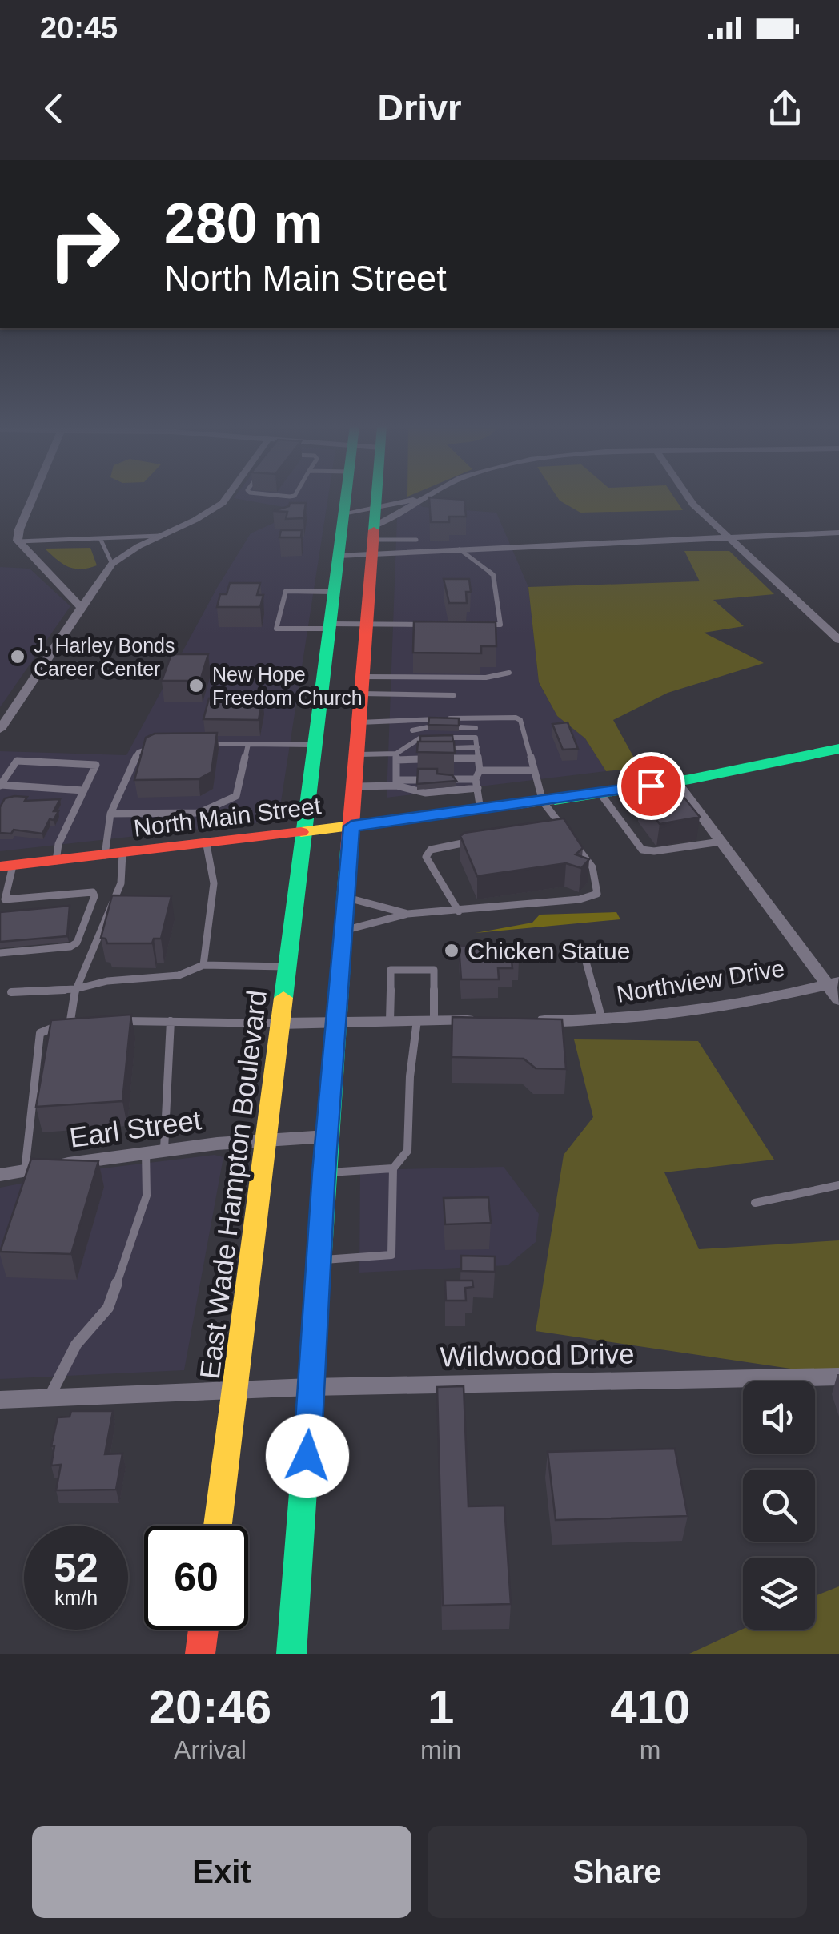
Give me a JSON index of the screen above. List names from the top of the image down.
{
  "streets": {
    "main road": ["North Main Street", "East Wade Hampton Boulevard"],
    "street": ["Northview Drive", "Earl Street", "Wildwood Drive"]
  },
  "crossings": [
    ["North Main Street", "East Wade Hampton Boulevard"],
    ["Earl Street", "East Wade Hampton Boulevard"],
    ["East Wade Hampton Boulevard", "Wildwood Drive"]
  ],
  "places": ["J. Harley Bonds Career Center", "New Hope Freedom Church", "Chicken Statue"],
  "page": {
    "status": "20:45",
    "header": "Drivr",
    "turn": ["280 m", "North Main Street"],
    "speed": "52 km/h",
    "limit": "60",
    "eta": [
      "20:46",
      "Arrival",
      "1",
      "min",
      "410",
      "m"
    ],
    "buttons": ["Exit", "Share"]
  }
}
